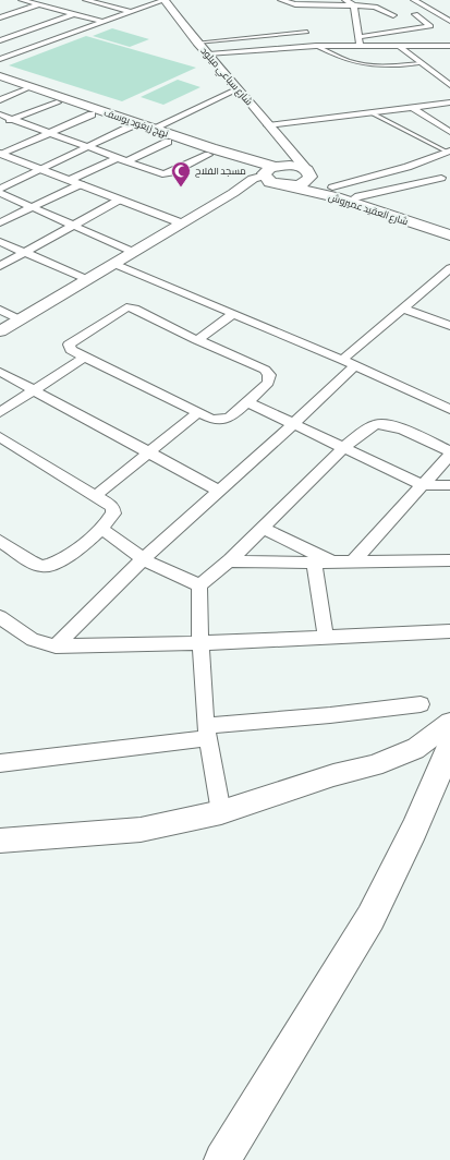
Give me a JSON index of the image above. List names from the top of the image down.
{
  "streets": {
    "main road": ["نهج زيغود يوسف", "شارع العقيد عميروش"],
    "street": ["شارع سباعي ميلود"]
  },
  "crossings": [
    ["شارع سباعي ميلود", "شارع العقيد عميروش"],
    ["نهج زيغود يوسف", "شارع العقيد عميروش"]
  ],
  "places": {
    "mosque": ["مسجد الفلاح"]
  }
}
